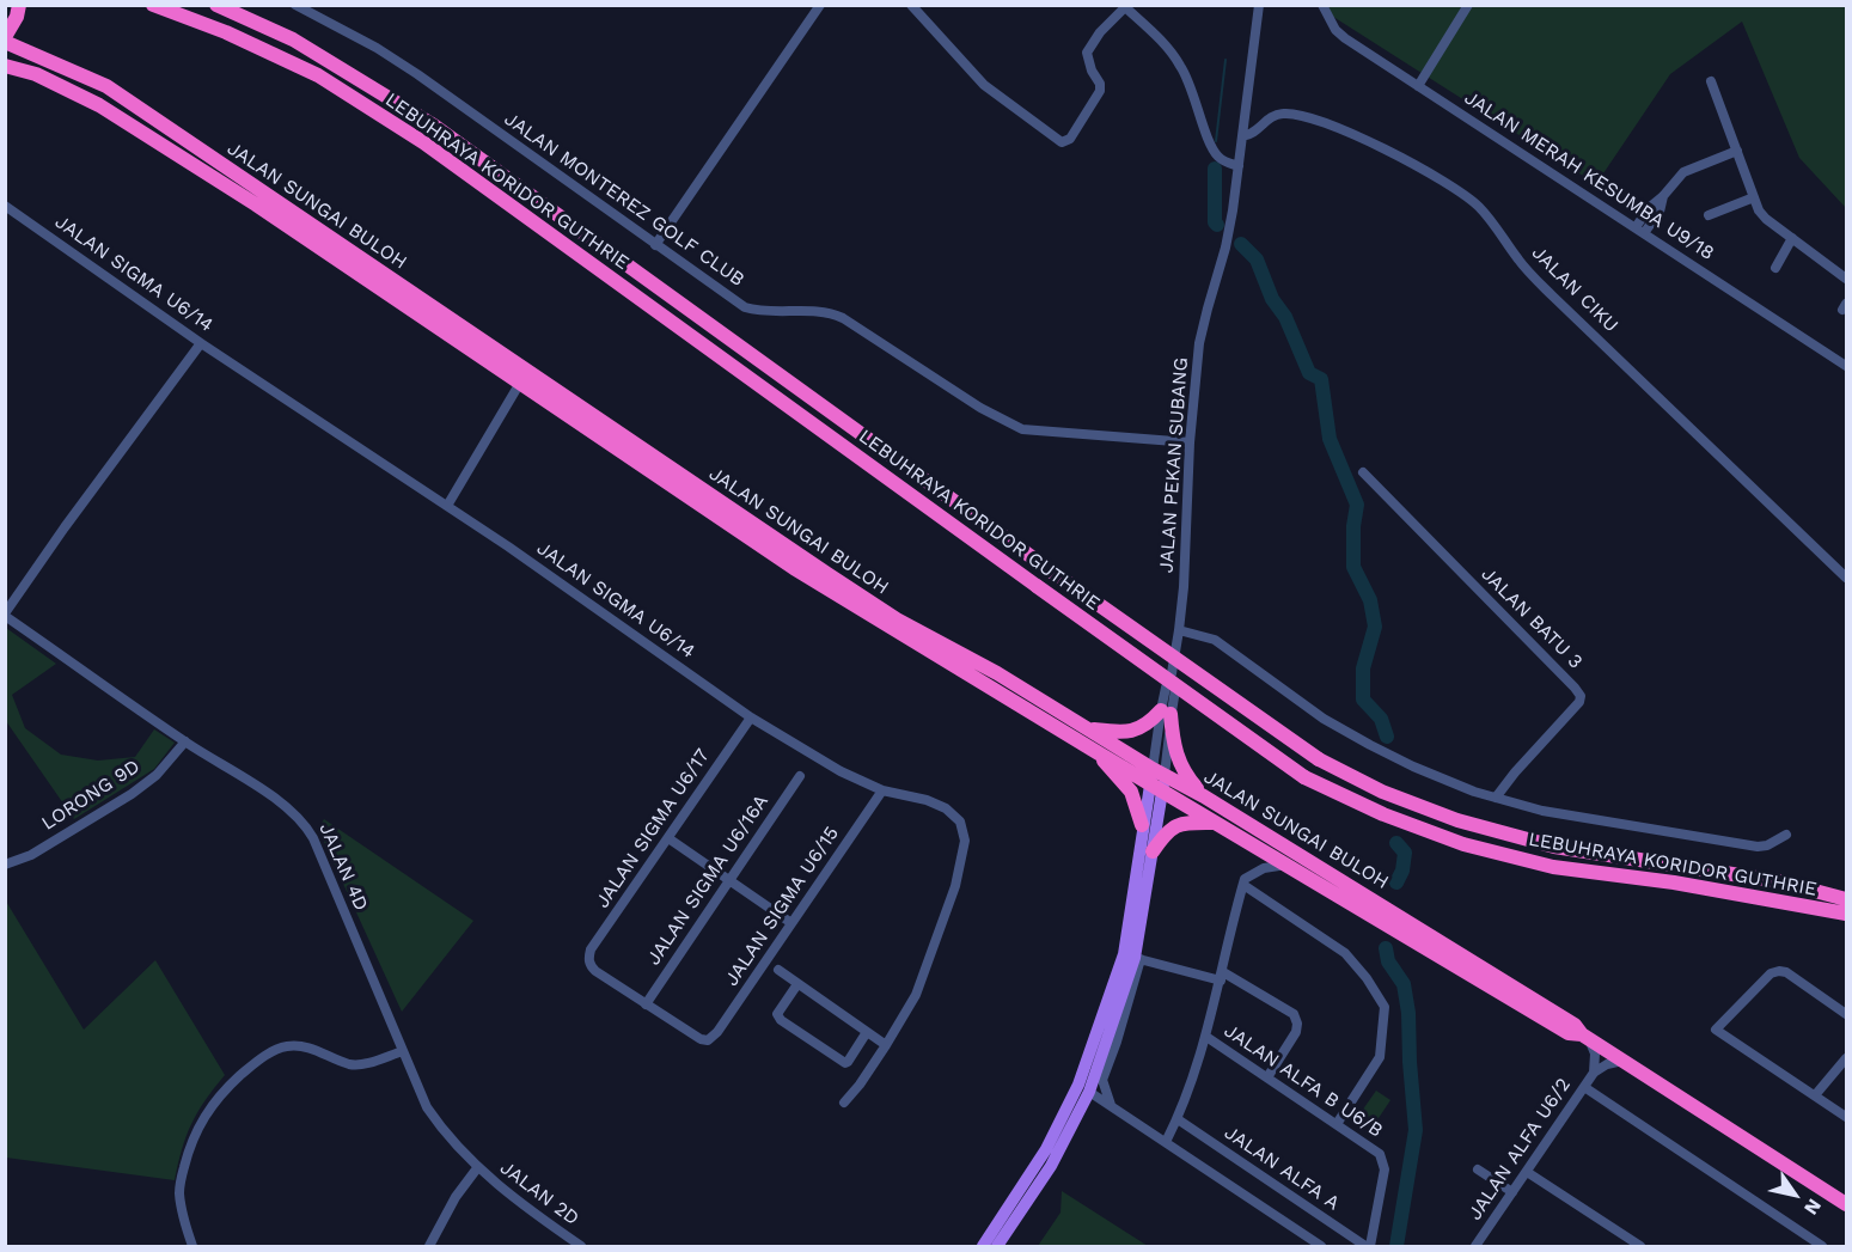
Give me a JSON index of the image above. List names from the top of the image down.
{
  "streets": {
    "highway": ["LEBUHRAYA KORIDOR GUTHRIE", "JALAN SUNGAI BULOH"],
    "street": [
      "JALAN MERAH KESUMBA U9/18",
      "JALAN MONTEREZ GOLF CLUB",
      "JALAN SIGMA U6/14",
      "JALAN CIKU",
      "JALAN PEKAN SUBANG",
      "JALAN BATU 3",
      "LORONG 9D",
      "JALAN SIGMA U6/17",
      "JALAN 4D",
      "JALAN SIGMA U6/16A",
      "JALAN SIGMA U6/15",
      "JALAN ALFA B U6/B",
      "JALAN ALFA U6/2",
      "JALAN ALFA A",
      "JALAN 2D"
    ]
  },
  "crossings": [
    ["JALAN MONTEREZ GOLF CLUB", "JALAN PEKAN SUBANG"],
    ["JALAN SUNGAI BULOH", "JALAN PEKAN SUBANG"],
    ["JALAN SIGMA U6/14", "JALAN SIGMA U6/17"],
    ["JALAN SIGMA U6/14", "JALAN SIGMA U6/15"],
    ["JALAN CIKU", "JALAN PEKAN SUBANG"],
    ["LORONG 9D", "JALAN 4D"],
    ["JALAN SIGMA U6/17", "JALAN SIGMA U6/16A"],
    ["JALAN SIGMA U6/17", "JALAN SIGMA U6/15"],
    ["JALAN 4D", "JALAN 2D"],
    ["JALAN SIGMA U6/16A", "JALAN SIGMA U6/15"]
  ],
  "north": "bottom right"
}
